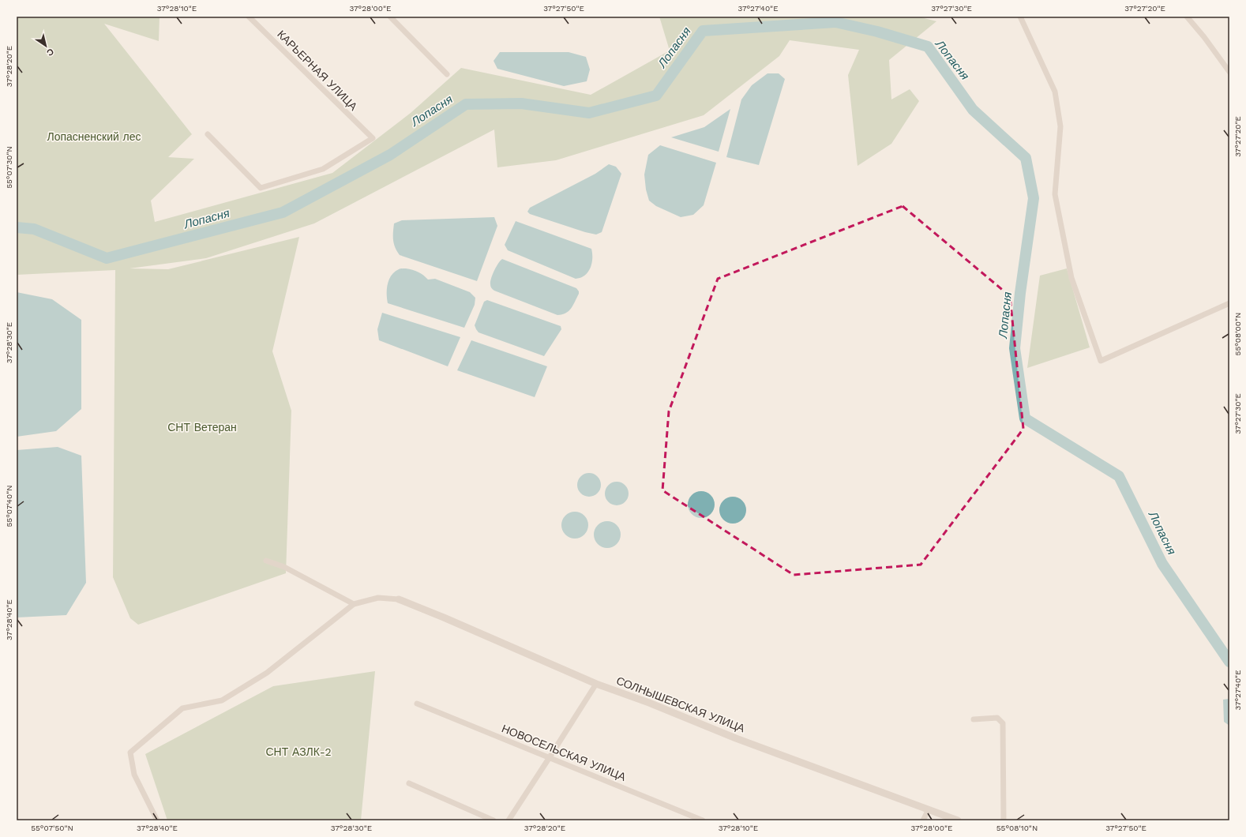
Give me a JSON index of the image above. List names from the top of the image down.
{
  "streets": {
    "street": ["КАРЬЕРНАЯ УЛИЦА", "СОЛНЫШЕВСКАЯ УЛИЦА", "НОВОСЕЛЬСКАЯ УЛИЦА"]
  },
  "water": ["Лопасня"],
  "parks": ["Лопасненский лес", "СНТ Ветеран", "СНТ АЗЛК-2"],
  "north": "bottom right",
  "coordinates": [
    "37°28'10\"E",
    "37°28'00\"E",
    "37°27'50\"E",
    "37°27'40\"E",
    "37°27'30\"E",
    "37°27'20\"E",
    "37°28'20\"E",
    "55°07'30\"N",
    "55°08'00\"N",
    "37°28'30\"E",
    "55°07'40\"N",
    "37°28'40\"E",
    "55°07'50\"N",
    "55°08'10\"N"
  ]
}
